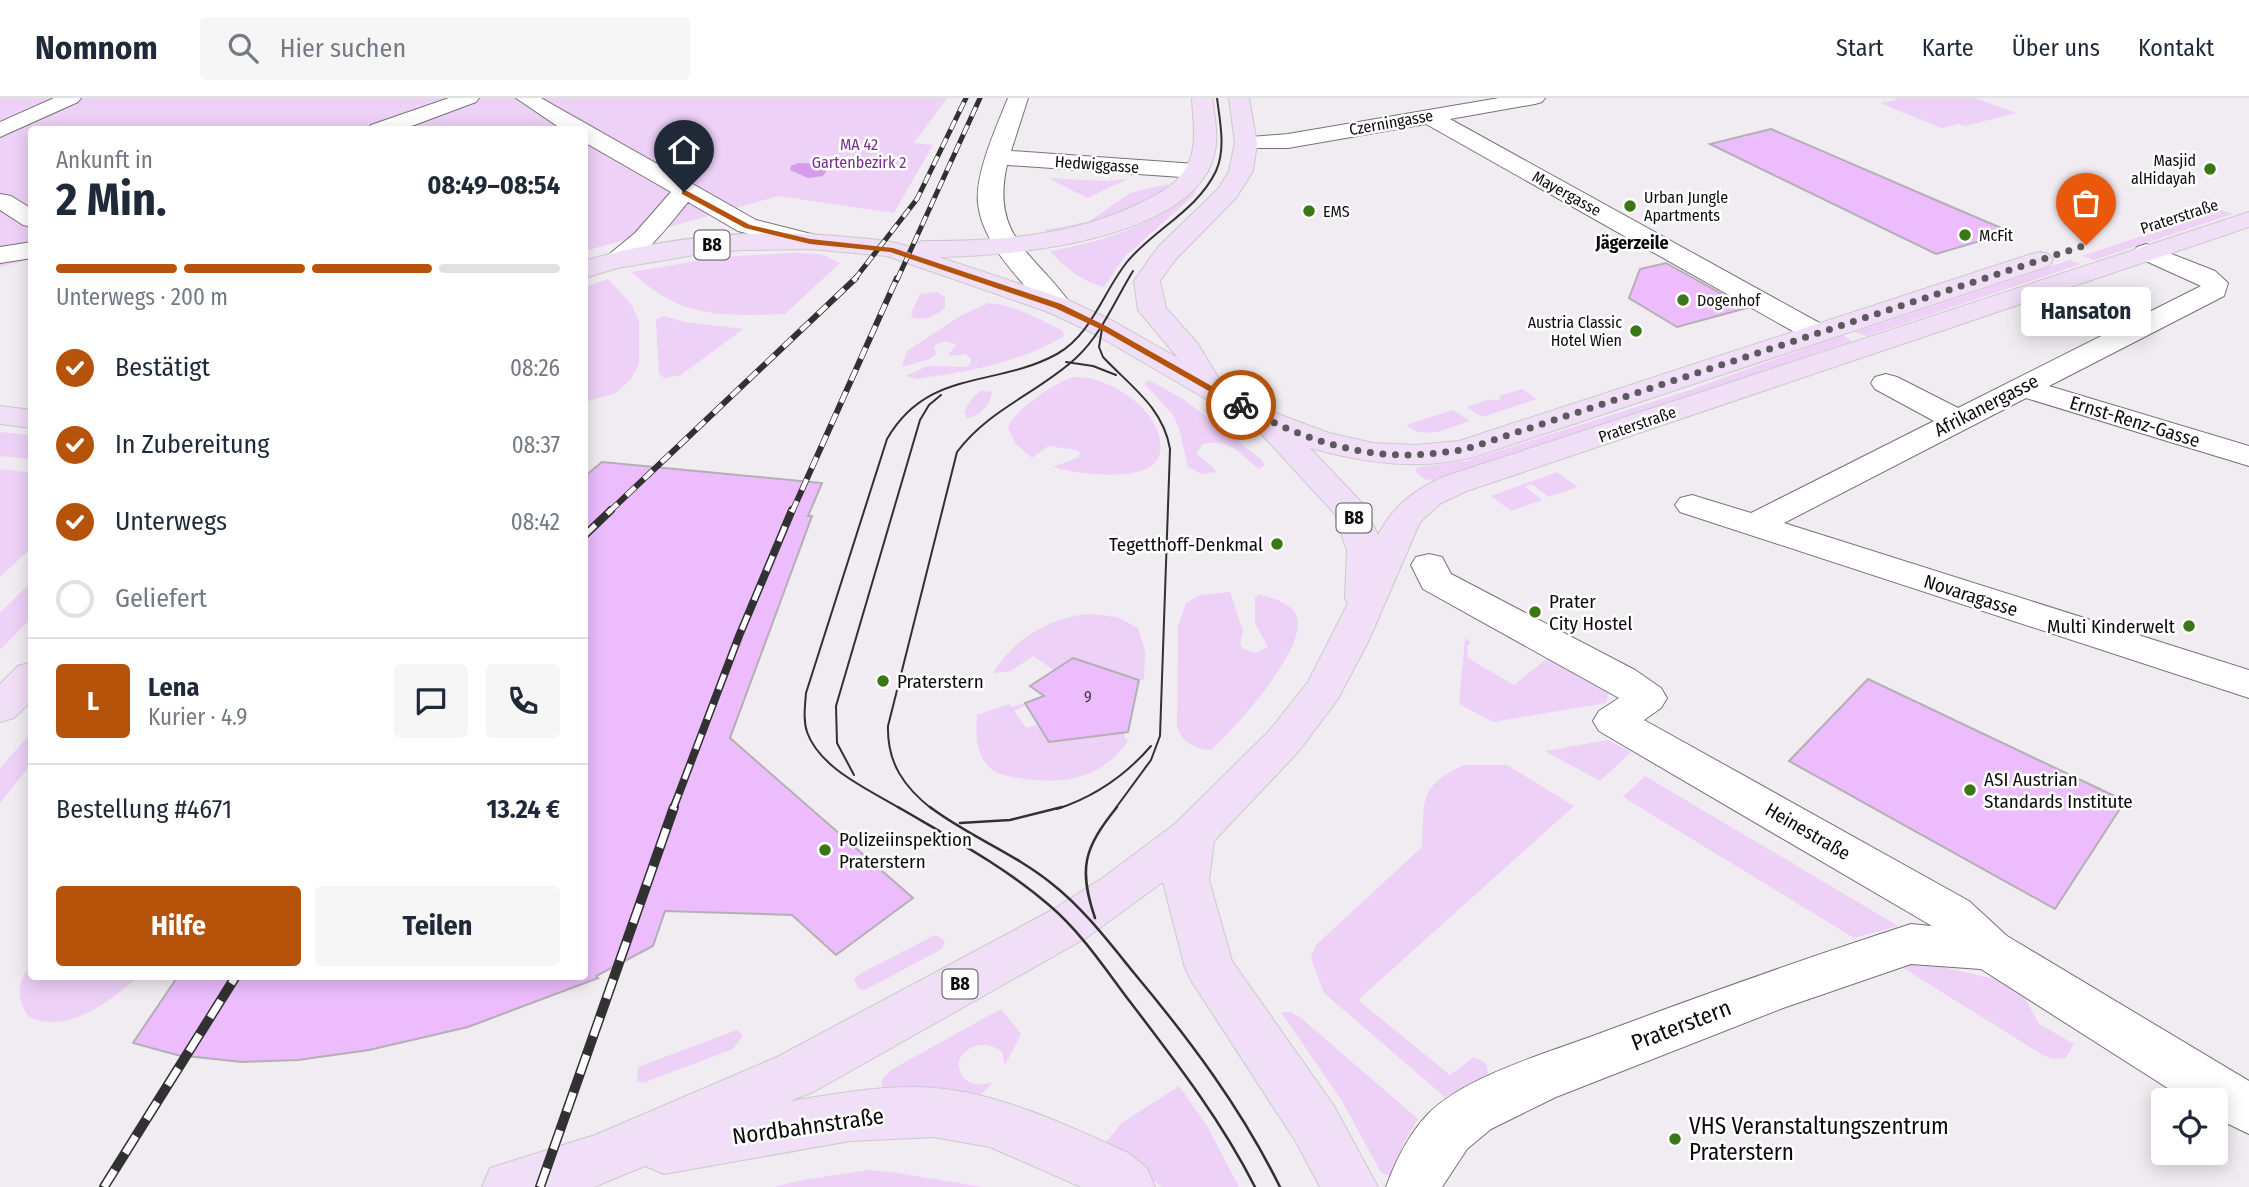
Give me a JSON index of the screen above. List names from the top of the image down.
{
  "streets": {
    "main road": ["Praterstraße", "B8", "Nordbahnstraße"],
    "street": [
      "Czerningasse",
      "Hedwiggasse",
      "Mayergasse",
      "Afrikanergasse",
      "Ernst-Renz-Gasse",
      "Novaragasse",
      "Heinestraße",
      "Praterstern"
    ]
  },
  "crossings": [
    ["Czerningasse", "Mayergasse"],
    ["Czerningasse", "B8"],
    ["Hedwiggasse", "B8"],
    ["Mayergasse", "Praterstraße"],
    ["Praterstraße", "B8"],
    ["Praterstraße", "Afrikanergasse"],
    ["B8", "Nordbahnstraße"],
    ["Afrikanergasse", "Ernst-Renz-Gasse"],
    ["Afrikanergasse", "Novaragasse"],
    ["Heinestraße", "Praterstern"]
  ],
  "districts": ["Jägerzeile"],
  "parks": ["MA 42 Gartenbezirk 2"],
  "places": [
    "Masjid alHidayah",
    "Urban Jungle Apartments",
    "EMS",
    "McFit",
    "Hansaton",
    "Dogenhof",
    "Austria Classic Hotel Wien",
    "Tegetthoff-Denkmal",
    "Prater City Hostel",
    "Multi Kinderwelt",
    "Praterstern",
    "ASI Austrian Standards Institute",
    "Polizeiinspektion Praterstern",
    "VHS Veranstaltungszentrum Praterstern"
  ],
  "house_numbers": ["9"],
  "page": {
    "header": "Nomnom",
    "search": "Hier suchen",
    "nav": [
      "Start",
      "Karte",
      "Über uns",
      "Kontakt"
    ],
    "heading": ["2 Min.", "Ankunft in", "08:49–08:54"],
    "panel": [
      "Lena",
      "Kurier · 4.9",
      "Bestellung #4671",
      "13.24 €"
    ],
    "bar": "Unterwegs · 200 m",
    "bubble": "Hansaton",
    "list": [
      ["Bestätigt", "08:26"],
      ["In Zubereitung", "08:37"],
      ["Unterwegs", "08:42"],
      "Geliefert"
    ],
    "round": "L",
    "buttons": ["Hilfe", "Teilen"]
  }
}
